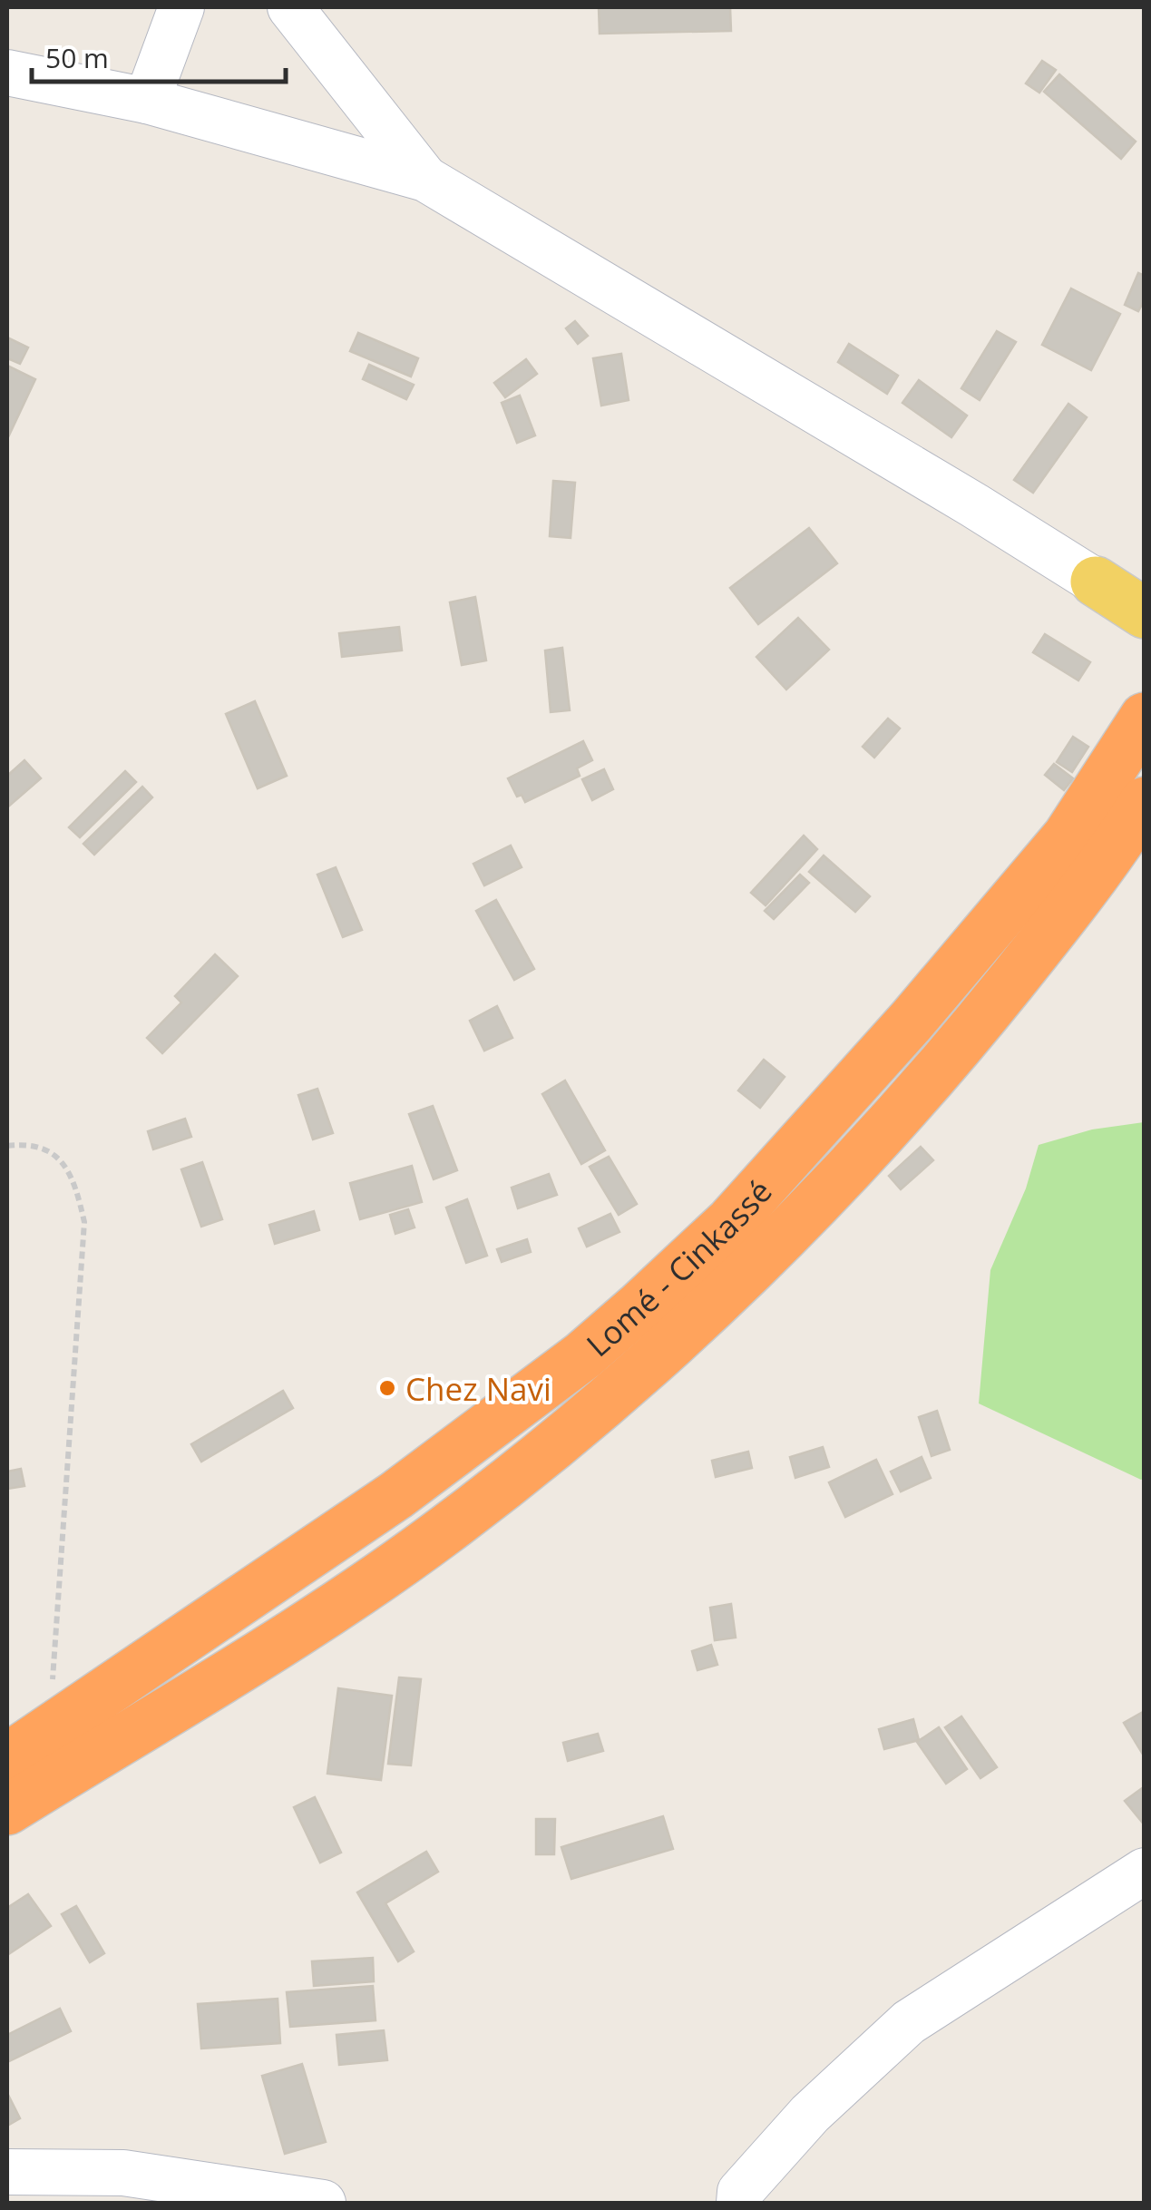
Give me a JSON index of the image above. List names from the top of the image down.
{
  "streets": {
    "highway": ["Lomé - Cinkassé"]
  },
  "places": ["Chez Navi"],
  "scale_bar": "50 m"
}
